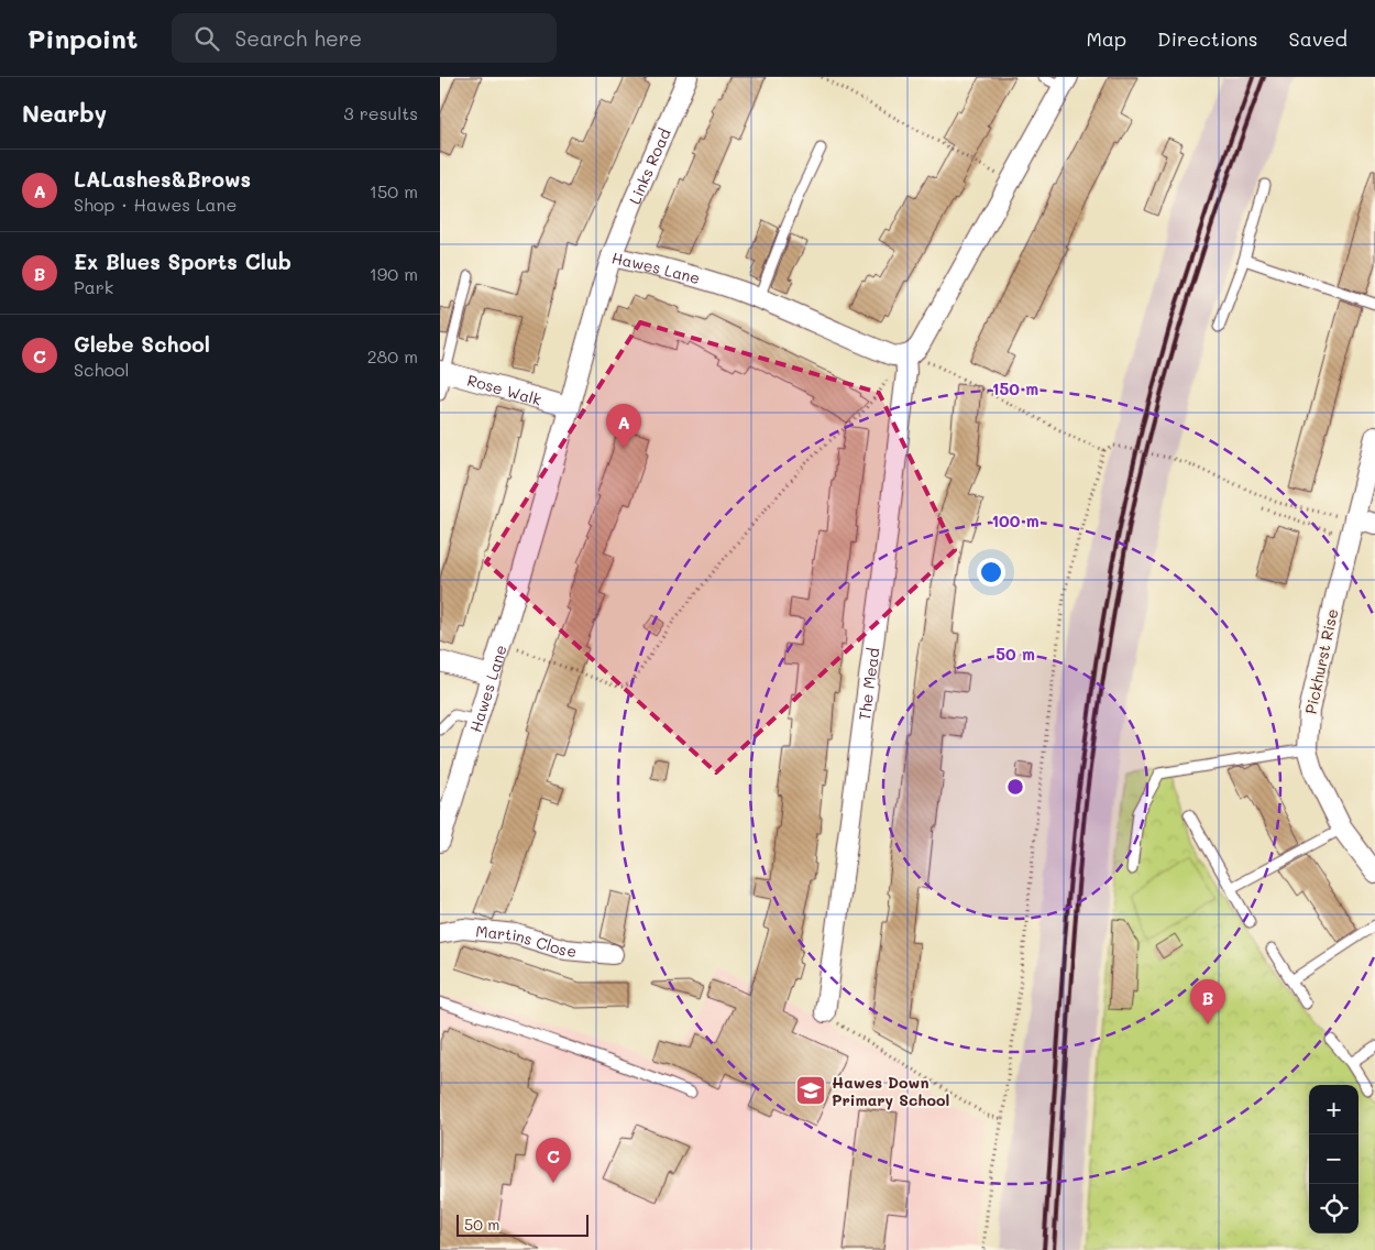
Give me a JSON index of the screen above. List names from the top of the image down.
{
  "streets": {
    "street": [
      "Links Road",
      "Hawes Lane",
      "Rose Walk",
      "Pickhurst Rise",
      "The Mead",
      "Martins Close"
    ]
  },
  "crossings": [
    ["Links Road", "Hawes Lane"],
    ["Hawes Lane", "Rose Walk"],
    ["Hawes Lane", "The Mead"]
  ],
  "places": {
    "school or university": ["Hawes Down Primary School"]
  },
  "scale_bar": "50 m",
  "page": {
    "header": "Pinpoint",
    "search": "Search here",
    "nav": ["Map", "Directions", "Saved"],
    "heading": ["Nearby", "3 results"],
    "list": [
      {
        "mark": "A",
        "name": "LALashes&Brows",
        "note": "Shop · Hawes Lane",
        "value": "150 m"
      },
      {
        "mark": "B",
        "name": "Ex Blues Sports Club",
        "note": "Park",
        "value": "190 m"
      },
      {
        "mark": "C",
        "name": "Glebe School",
        "note": "School",
        "value": "280 m"
      }
    ],
    "pins": ["A", "B", "C"],
    "map_buttons": ["+", "−"],
    "scale": "50 m"
  },
  "rings": ["150 m", "100 m", "50 m"]
}
